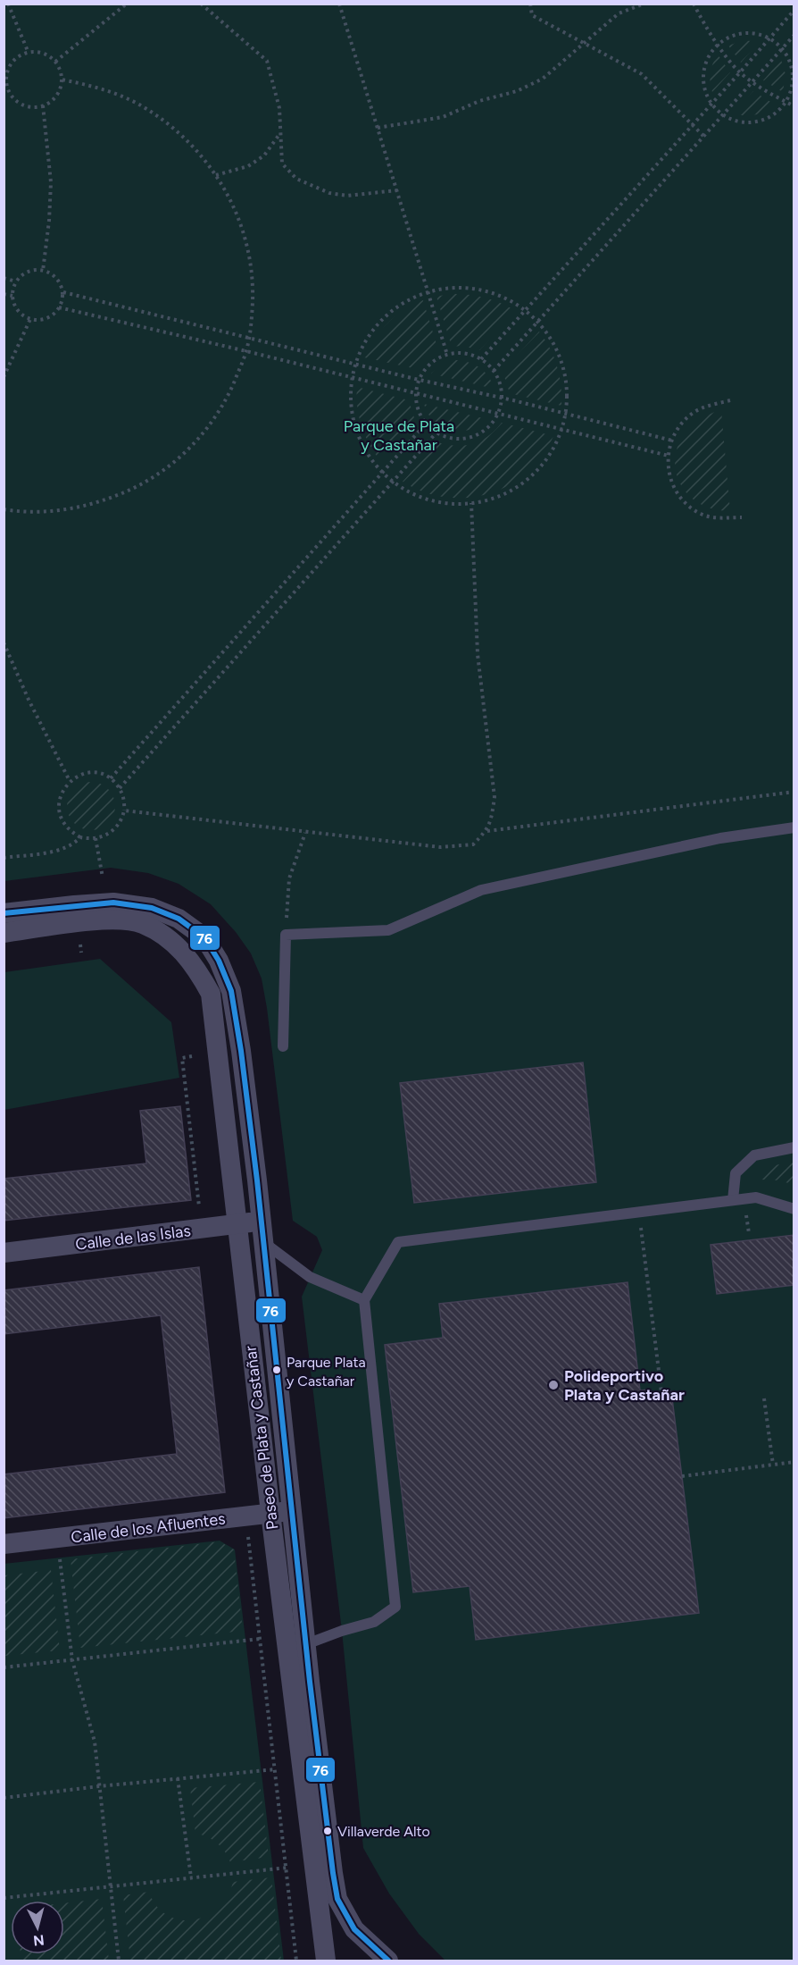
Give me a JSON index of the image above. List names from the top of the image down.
{
  "streets": {
    "street": ["Calle de las Islas", "Paseo de Plata y Castañar", "Calle de los Afluentes"]
  },
  "crossings": [
    ["Calle de las Islas", "Paseo de Plata y Castañar"],
    ["Paseo de Plata y Castañar", "Calle de los Afluentes"]
  ],
  "parks": ["Parque de Plata y Castañar"],
  "places": ["Parque Plata y Castañar", "Polideportivo Plata y Castañar", "Villaverde Alto"],
  "lines": ["transit line 76"],
  "north": "bottom"
}
